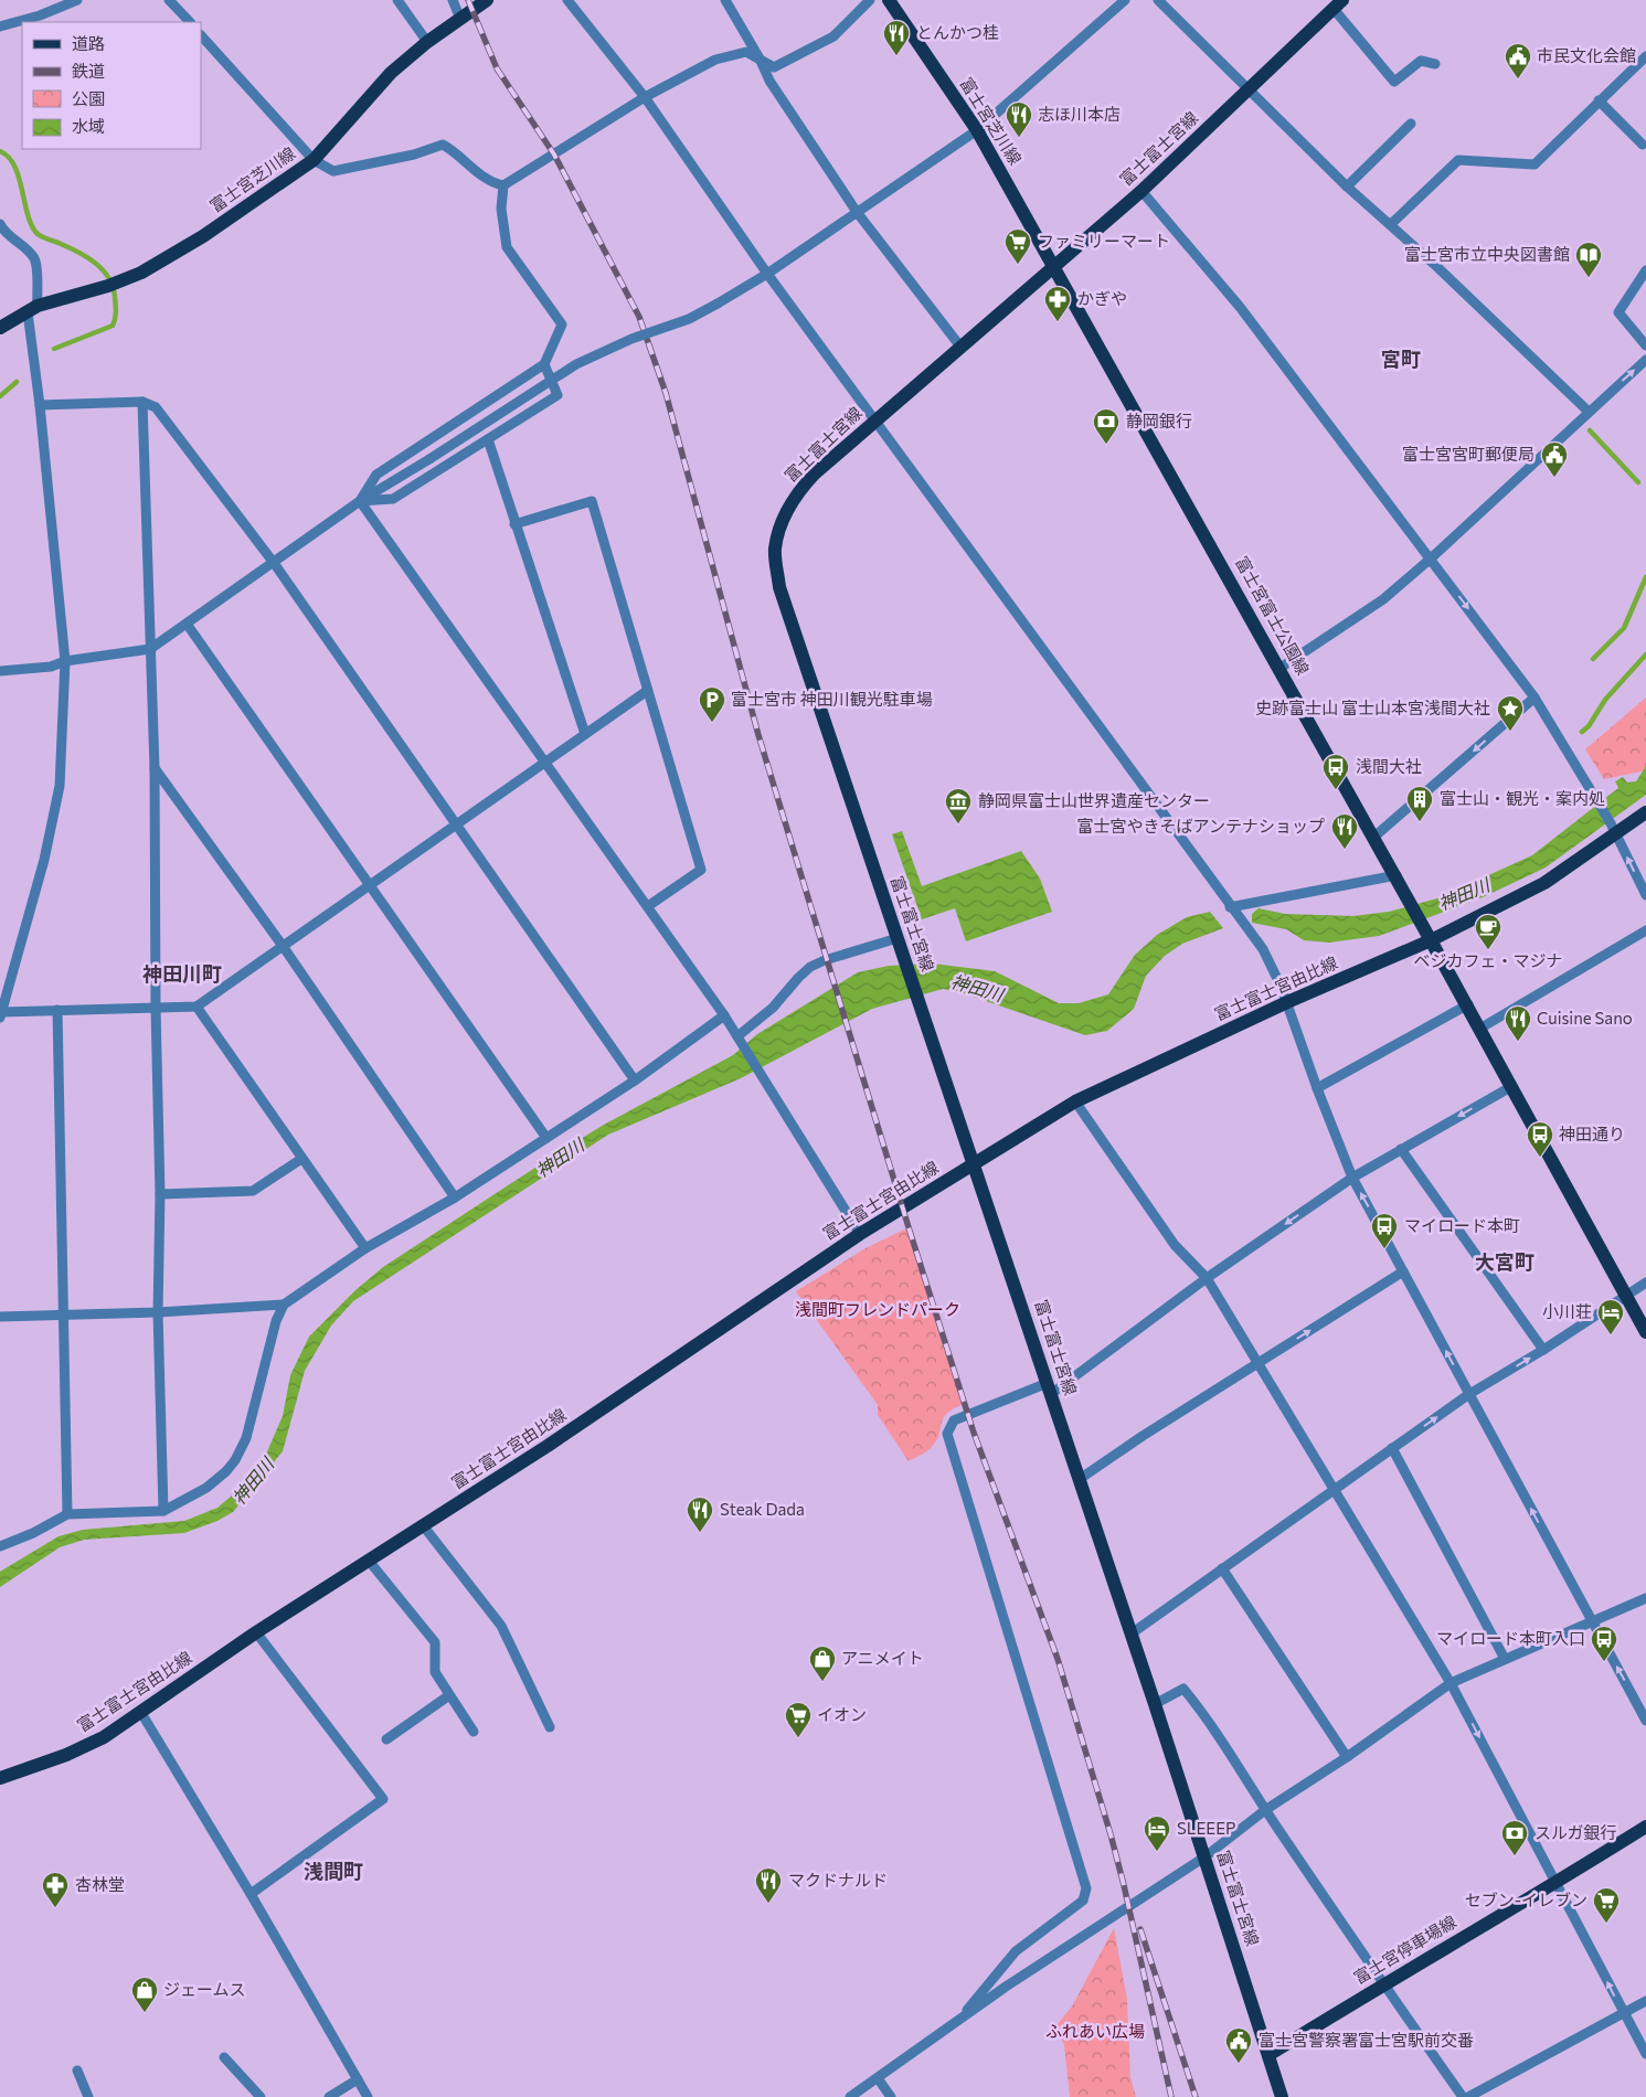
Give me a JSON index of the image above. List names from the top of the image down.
{
  "streets": {
    "main road": [
      "富士宮芝川線",
      "富士富士宮線",
      "富士宮富士公園線",
      "富士富士宮由比線",
      "富士宮停車場線"
    ]
  },
  "crossings": [
    ["富士宮芝川線", "富士富士宮線"],
    ["富士宮芝川線", "富士宮富士公園線"],
    ["富士富士宮線", "富士宮富士公園線"],
    ["富士富士宮線", "富士富士宮由比線"],
    ["富士富士宮線", "富士宮停車場線"],
    ["富士宮富士公園線", "富士富士宮由比線"]
  ],
  "districts": [
    "宮町",
    "神田川町",
    "大宮町",
    "浅間町"
  ],
  "water": ["神田川"],
  "parks": ["浅間町フレンドパーク", "ふれあい広場"],
  "places": {
    "restaurant": [
      "とんかつ桂",
      "志ほ川本店",
      "富士宮やきそばアンテナショップ",
      "Cuisine Sano",
      "Steak Dada",
      "マクドナルド"
    ],
    "public building": ["市民文化会館", "富士宮宮町郵便局", "富士宮警察署富士宮駅前交番"],
    "supermarket": ["ファミリーマート", "イオン", "セブン-イレブン"],
    "library": ["富士宮市立中央図書館"],
    "pharmacy": ["かぎや", "杏林堂"],
    "bank": ["静岡銀行", "スルガ銀行"],
    "parking": ["富士宮市 神田川観光駐車場"],
    "place": ["史跡富士山 富士山本宮浅間大社"],
    "bus stop": [
      "浅間大社",
      "神田通り",
      "マイロード本町",
      "マイロード本町入口"
    ],
    "building": ["富士山・観光・案内処"],
    "museum": ["静岡県富士山世界遺産センター"],
    "cafe": ["ベジカフェ・マジナ"],
    "hotel": ["小川荘", "SLEEEP"],
    "shop": ["アニメイト", "ジェームス"]
  },
  "legend": [
    "道路",
    "鉄道",
    "公園",
    "水域"
  ]
}
